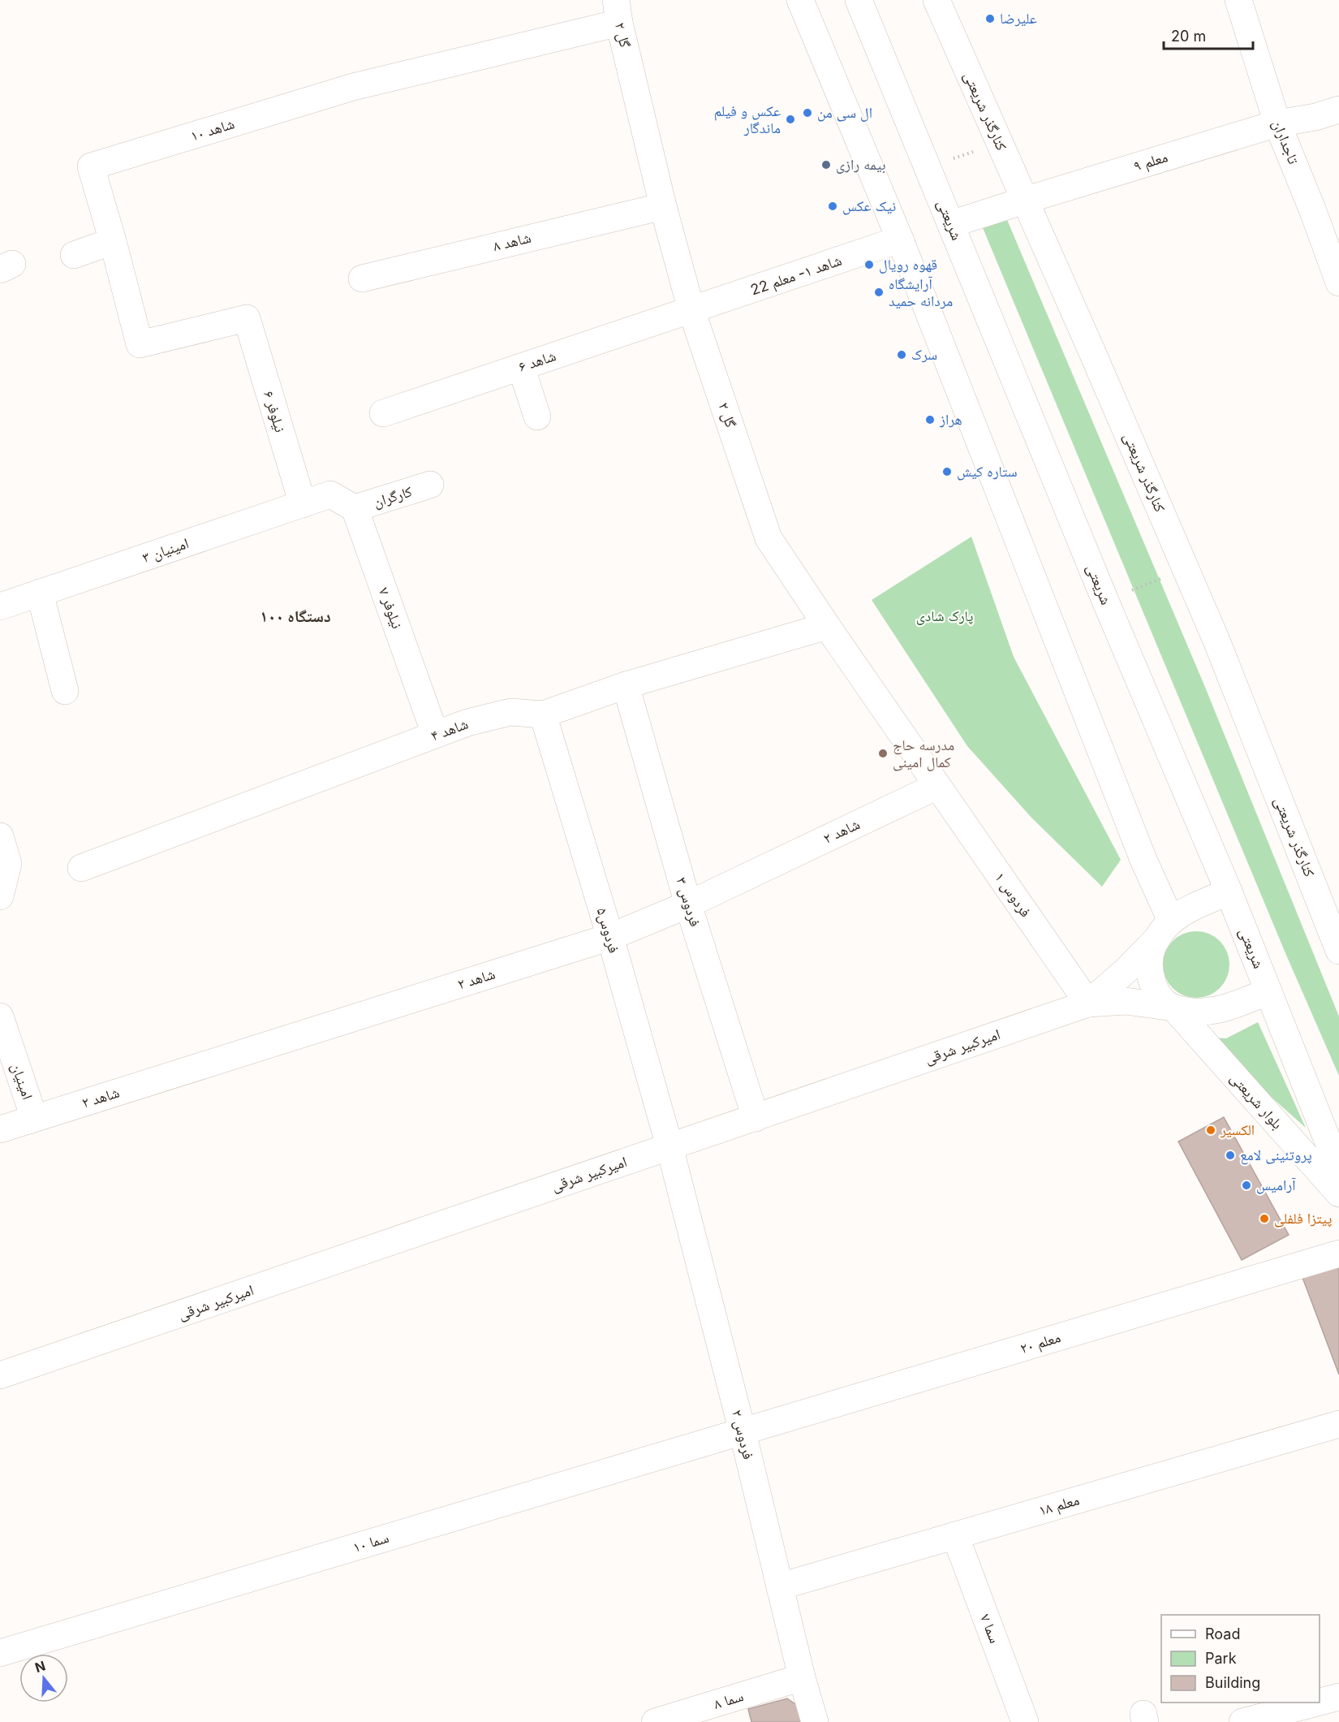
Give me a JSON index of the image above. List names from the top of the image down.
{
  "streets": {
    "street": [
      "گل ۲",
      "کنارگذر شریعتی",
      "شاهد ۱۰",
      "تاجداران",
      "معلم ۹",
      "شریعتی",
      "شاهد ۸",
      "شاهد ۱- معلم 22",
      "شاهد ۶",
      "نیلوفر ۶",
      "کارگران",
      "امینیان ۳",
      "نیلوفر ۷",
      "شاهد ۴",
      "شاهد ۲",
      "فردوس ۱",
      "فردوس ۳",
      "فردوس۵",
      "امیرکبیر شرقی",
      "امینیان",
      "بلوار شریعتی",
      "معلم ۲۰",
      "فردوس ۲",
      "معلم ۱۸",
      "سما ۱۰",
      "سما ۷",
      "سما ۸"
    ]
  },
  "crossings": [
    ["گل ۲", "شاهد ۱۰"],
    ["گل ۲", "شاهد ۸"],
    ["گل ۲", "شاهد ۱- معلم 22"],
    ["گل ۲", "شاهد ۶"],
    ["گل ۲", "شاهد ۴"],
    ["گل ۲", "شاهد ۲"],
    ["گل ۲", "فردوس ۱"],
    ["کنارگذر شریعتی", "معلم ۹"],
    ["شاهد ۱۰", "نیلوفر ۶"],
    ["تاجداران", "معلم ۹"],
    ["معلم ۹", "شریعتی"],
    ["شریعتی", "امیرکبیر شرقی"],
    ["شریعتی", "بلوار شریعتی"],
    ["شاهد ۱- معلم 22", "شاهد ۶"],
    ["نیلوفر ۶", "امینیان ۳"],
    ["کارگران", "امینیان ۳"],
    ["کارگران", "نیلوفر ۷"],
    ["امینیان ۳", "نیلوفر ۷"],
    ["نیلوفر ۷", "شاهد ۴"],
    ["شاهد ۴", "فردوس ۳"],
    ["شاهد ۴", "فردوس۵"],
    ["شاهد ۲", "فردوس ۱"],
    ["شاهد ۲", "فردوس ۳"],
    ["شاهد ۲", "فردوس۵"],
    ["شاهد ۲", "امینیان"],
    ["فردوس ۱", "امیرکبیر شرقی"],
    ["فردوس ۳", "امیرکبیر شرقی"],
    ["فردوس۵", "امیرکبیر شرقی"],
    ["فردوس۵", "فردوس ۲"],
    ["امیرکبیر شرقی", "بلوار شریعتی"],
    ["امیرکبیر شرقی", "فردوس ۲"],
    ["معلم ۲۰", "فردوس ۲"],
    ["معلم ۲۰", "سما ۱۰"],
    ["فردوس ۲", "معلم ۱۸"],
    ["فردوس ۲", "سما ۱۰"],
    ["فردوس ۲", "سما ۸"],
    ["معلم ۱۸", "سما ۷"]
  ],
  "districts": ["۱۰۰ دستگاه"],
  "parks": ["پارک شادی"],
  "places": [
    "علیرضا",
    "ال سی من",
    "عکس و فیلم ماندگار",
    "بیمه رازی",
    "نیک عکس",
    "قهوه رویال",
    "آرایشگاه مردانه حمید",
    "سرک",
    "هراز",
    "ستاره کیش",
    "مدرسه حاج کمال امینی",
    "الکسیر",
    "پروتئینی لامع",
    "آرامیس",
    "پیتزا فلفلی"
  ],
  "legend": ["Road", "Park", "Building"],
  "scale_bar": "20 m",
  "north": "top"
}
